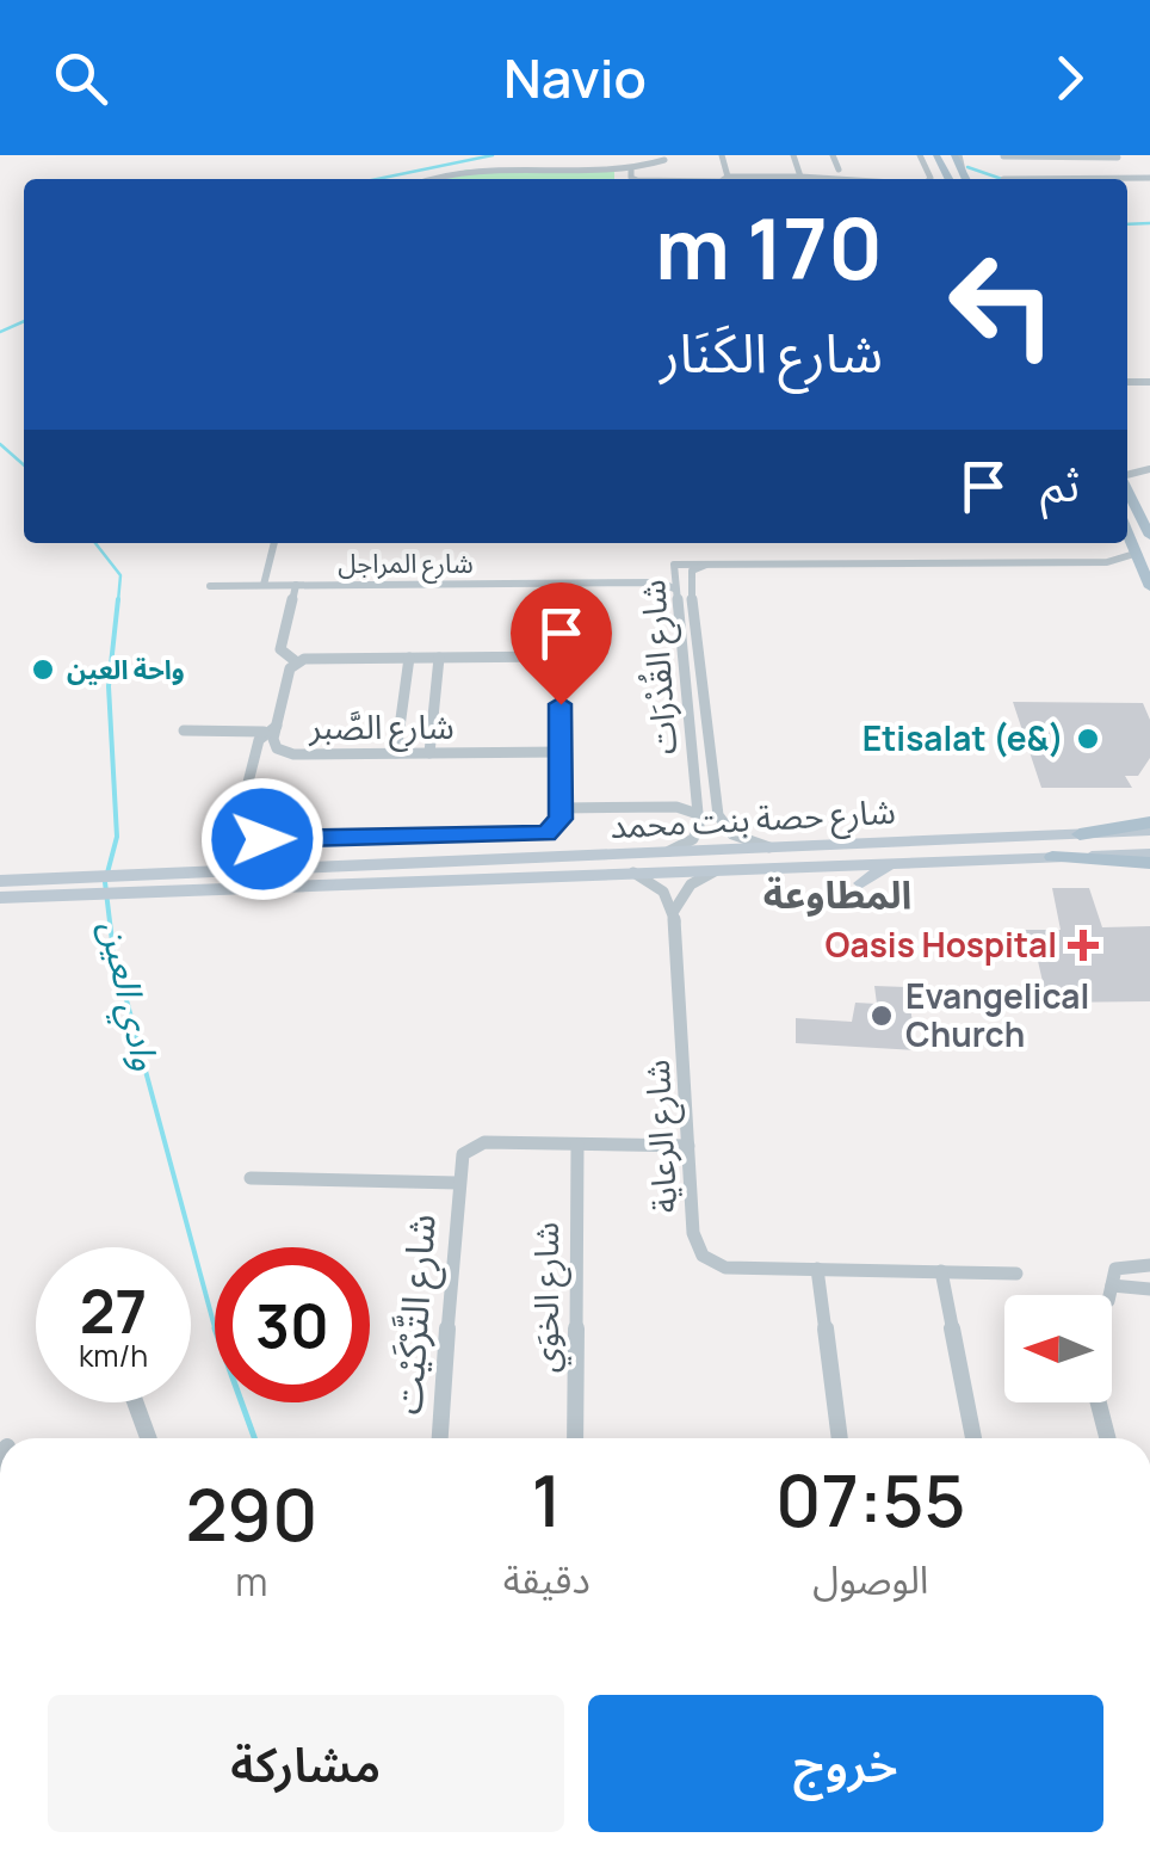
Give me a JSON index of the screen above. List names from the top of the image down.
{
  "streets": {
    "main road": ["شارع حصة بنت محمد"],
    "street": [
      "شارع المراجل",
      "شارع القُدْرَات",
      "شارع الصَّبر",
      "شارع الرعاية",
      "شارع الخوَي",
      "شارع التَّرْكَيْت"
    ]
  },
  "crossings": [
    ["شارع المراجل", "شارع القُدْرَات"],
    ["شارع المراجل", "شارع الصَّبر"],
    ["شارع القُدْرَات", "شارع حصة بنت محمد"],
    ["شارع الرعاية", "شارع التَّرْكَيْت"],
    ["شارع الخوَي", "شارع التَّرْكَيْت"]
  ],
  "districts": ["المطاوعة"],
  "water": ["وادي العين"],
  "places": {
    "other": ["واحة العين", "Etisalat (e&)", "Evangelical Church"],
    "health": ["Oasis Hospital"]
  },
  "north": "left",
  "page": {
    "header": "Navio",
    "turn": ["170 m", "شارع الكَنَار"],
    "then": "ثم",
    "speed": "27 km/h",
    "limit": "30",
    "eta": [
      "07:55",
      "الوصول",
      "1",
      "دقيقة",
      "290",
      "m"
    ],
    "buttons": ["خروج", "مشاركة"]
  }
}
